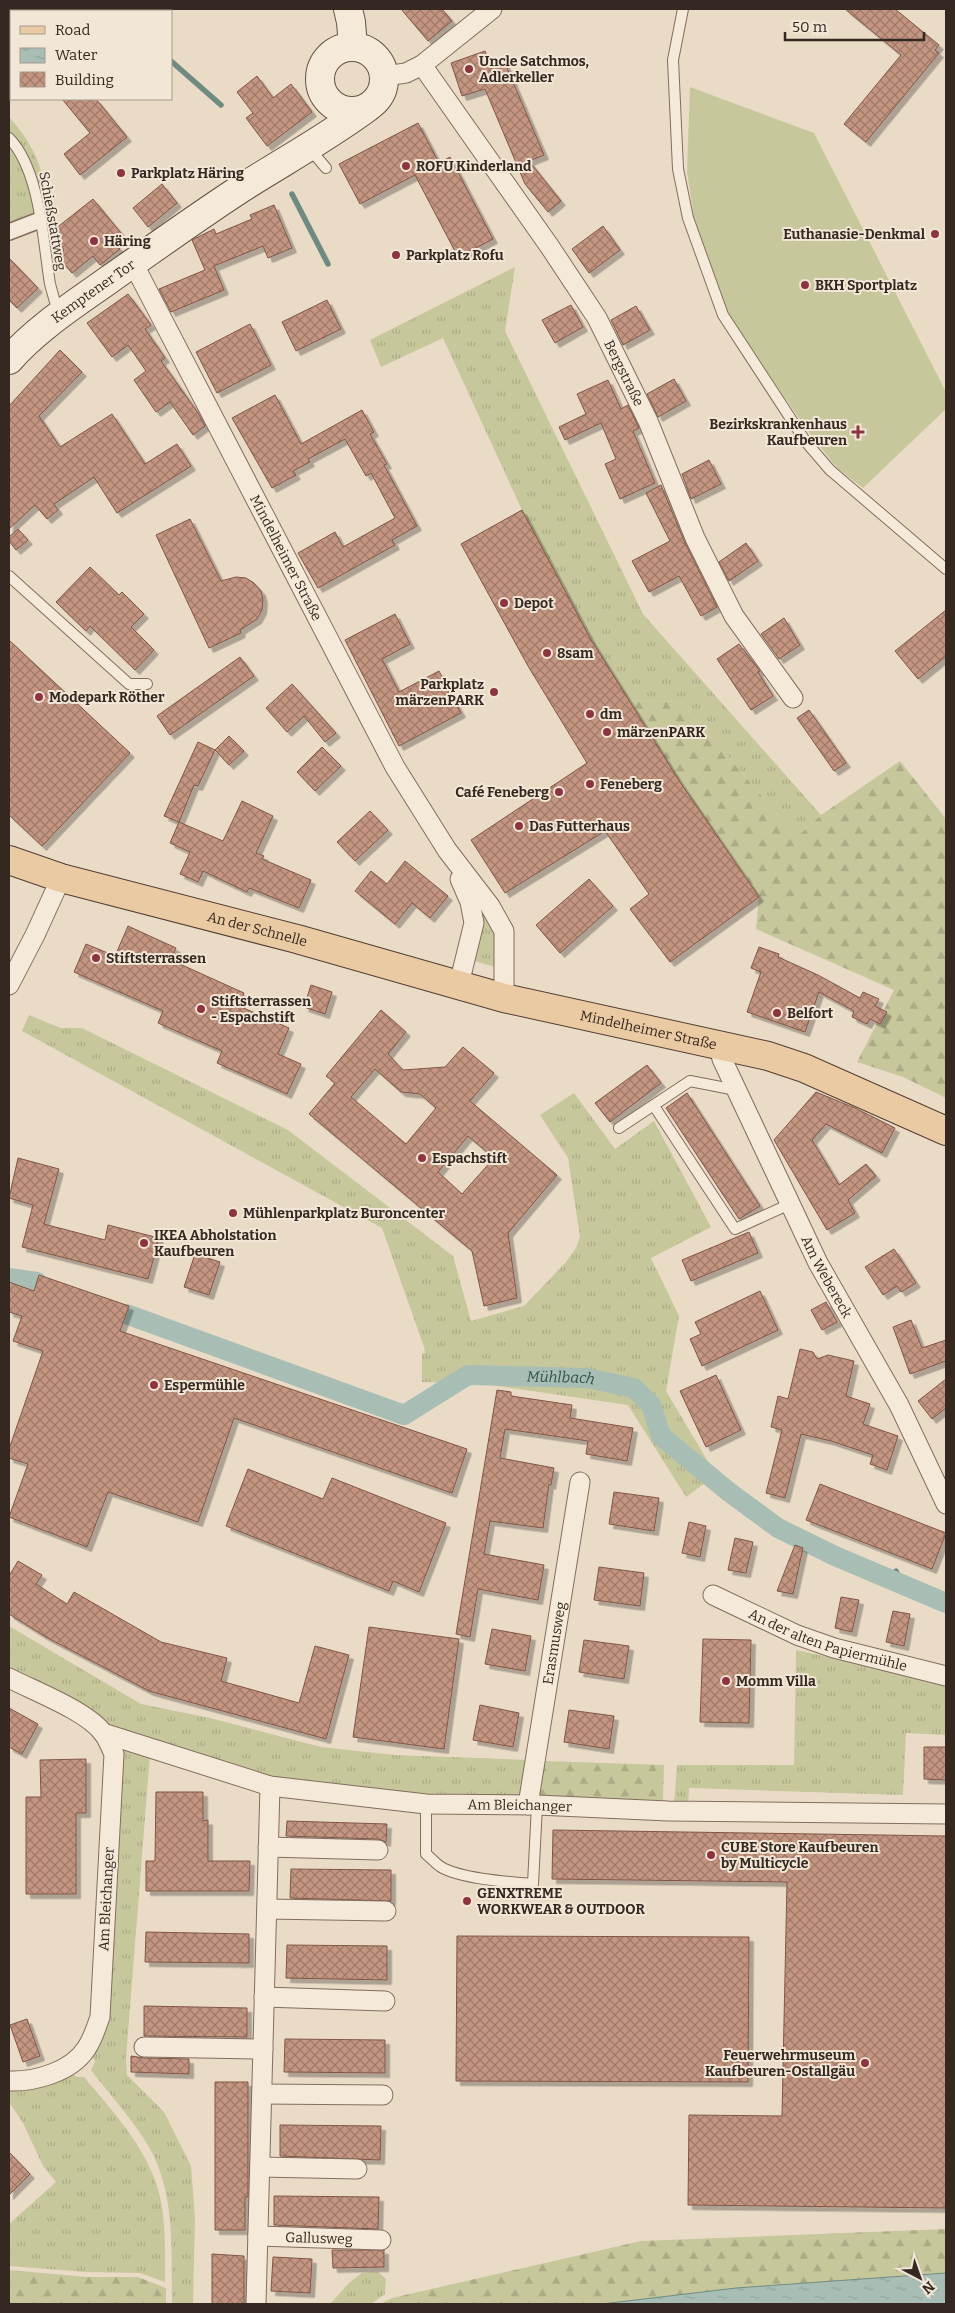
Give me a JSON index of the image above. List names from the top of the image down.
{
  "streets": {
    "main road": ["Kemptener Tor", "Mindelheimer Straße", "An der Schnelle"],
    "street": [
      "Bergstraße",
      "Am Webereck",
      "An der alten Papiermühle",
      "Erasmusweg",
      "Am Bleichanger",
      "Gallusweg"
    ],
    "lane": ["Schießstattweg"]
  },
  "crossings": [
    ["Schießstattweg", "Kemptener Tor"],
    ["Kemptener Tor", "Mindelheimer Straße"],
    ["Mindelheimer Straße", "An der Schnelle"],
    ["Mindelheimer Straße", "Am Webereck"],
    ["Erasmusweg", "Am Bleichanger"]
  ],
  "water": ["Mühlbach"],
  "places": {
    "other": [
      "Uncle Satchmos, Adlerkeller",
      "ROFU Kinderland",
      "Parkplatz Häring",
      "Euthanasie-Denkmal",
      "Häring",
      "Parkplatz Rofu",
      "BKH Sportplatz",
      "Depot",
      "8sam",
      "Parkplatz märzenPARK",
      "Modepark Röther",
      "dm",
      "märzenPARK",
      "Feneberg",
      "Café Feneberg",
      "Das Futterhaus",
      "Stiftsterrassen",
      "Stiftsterrassen - Espachstift",
      "Belfort",
      "Espachstift",
      "Mühlenparkplatz Buroncenter",
      "IKEA Abholstation Kaufbeuren",
      "Espermühle",
      "Momm Villa",
      "CUBE Store Kaufbeuren by Multicycle",
      "GENXTREME WORKWEAR & OUTDOOR",
      "Feuerwehrmuseum Kaufbeuren-Ostallgäu"
    ],
    "health": ["Bezirkskrankenhaus Kaufbeuren"]
  },
  "legend": ["Road", "Water", "Building"],
  "scale_bar": "50 m",
  "north": "bottom right"
}
